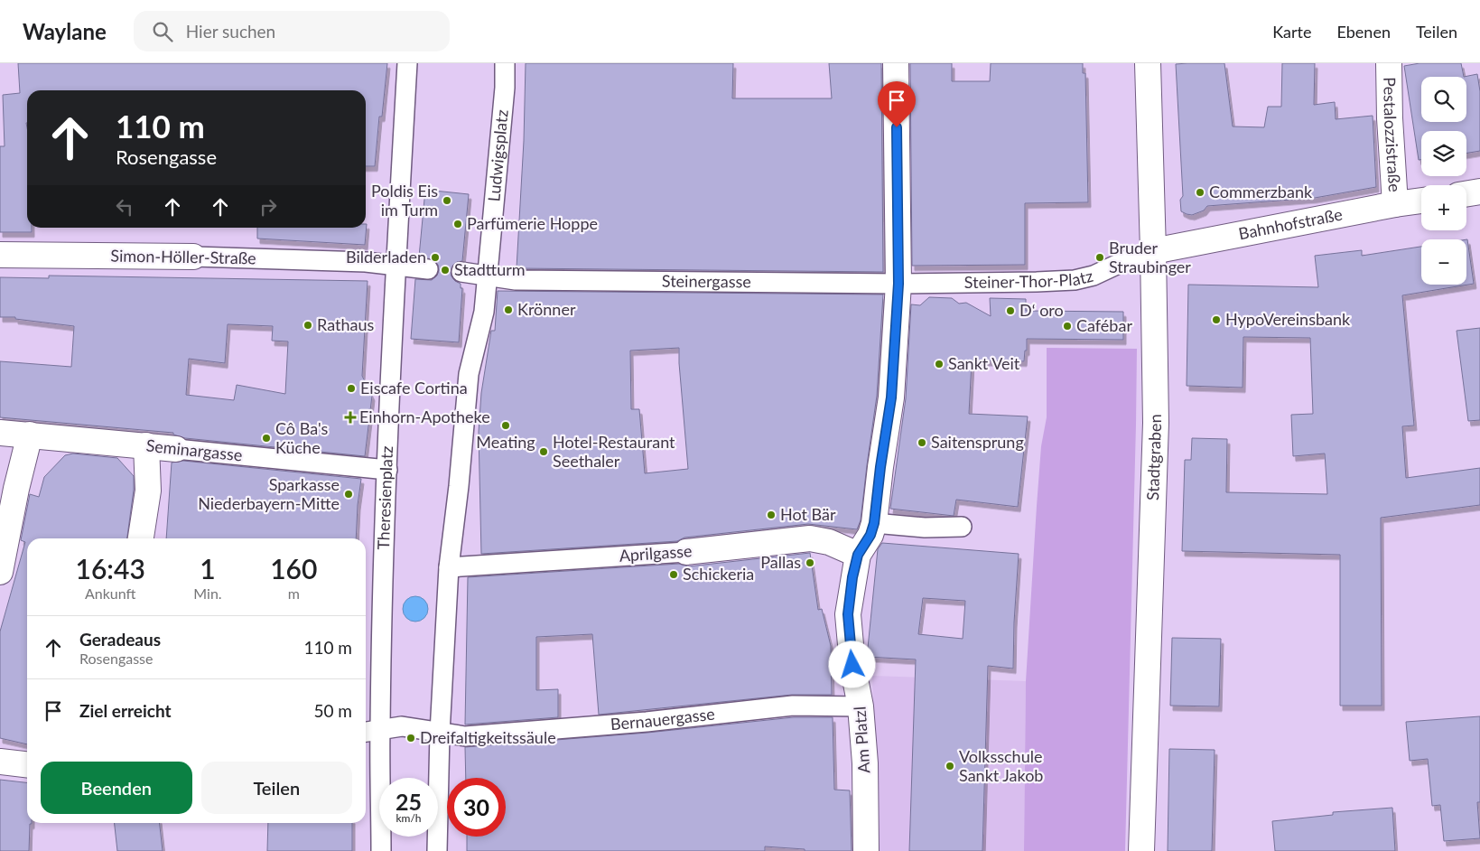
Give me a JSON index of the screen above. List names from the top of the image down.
{
  "streets": {
    "street": [
      "Pestalozzistraße",
      "Ludwigsplatz",
      "Bahnhofstraße",
      "Simon-Höller-Straße",
      "Steiner-Thor-Platz",
      "Steinergasse",
      "Seminargasse",
      "Stadtgraben",
      "Theresienplatz",
      "Aprilgasse",
      "Bernauergasse",
      "Am Platzl"
    ]
  },
  "crossings": [
    ["Pestalozzistraße", "Bahnhofstraße"],
    ["Ludwigsplatz", "Steinergasse"],
    ["Bahnhofstraße", "Steiner-Thor-Platz"],
    ["Bahnhofstraße", "Stadtgraben"],
    ["Simon-Höller-Straße", "Theresienplatz"],
    ["Steiner-Thor-Platz", "Steinergasse"],
    ["Steiner-Thor-Platz", "Stadtgraben"],
    ["Steiner-Thor-Platz", "Am Platzl"],
    ["Steinergasse", "Am Platzl"],
    ["Seminargasse", "Theresienplatz"],
    ["Aprilgasse", "Am Platzl"],
    ["Bernauergasse", "Am Platzl"]
  ],
  "places": {
    "other": [
      "Commerzbank",
      "Poldis Eis im Turm",
      "Parfümerie Hoppe",
      "Bilderladen",
      "Bruder Straubinger",
      "Stadtturm",
      "Krönner",
      "D‘ oro",
      "HypoVereinsbank",
      "Rathaus",
      "Cafébar",
      "Sankt Veit",
      "Eiscafe Cortina",
      "Meating",
      "Cô Ba's Küche",
      "Saitensprung",
      "Hotel-Restaurant Seethaler",
      "Sparkasse Niederbayern-Mitte",
      "Hot Bär",
      "Pallas",
      "Schickeria",
      "Dreifaltigkeitssäule",
      "Volksschule Sankt Jakob"
    ],
    "health": ["Einhorn-Apotheke"]
  },
  "page": {
    "header": "Waylane",
    "search": "Hier suchen",
    "nav": ["Karte", "Ebenen", "Teilen"],
    "map_buttons": ["+", "−"],
    "turn": ["110 m", "Rosengasse"],
    "eta": [
      "16:43",
      "Ankunft",
      "1",
      "Min.",
      "160",
      "m"
    ],
    "list": [
      {
        "name": "Geradeaus",
        "note": "Rosengasse",
        "value": "110 m"
      },
      {
        "name": "Ziel erreicht",
        "value": "50 m"
      }
    ],
    "buttons": ["Beenden", "Teilen"],
    "speed": "25 km/h",
    "limit": "30"
  }
}
